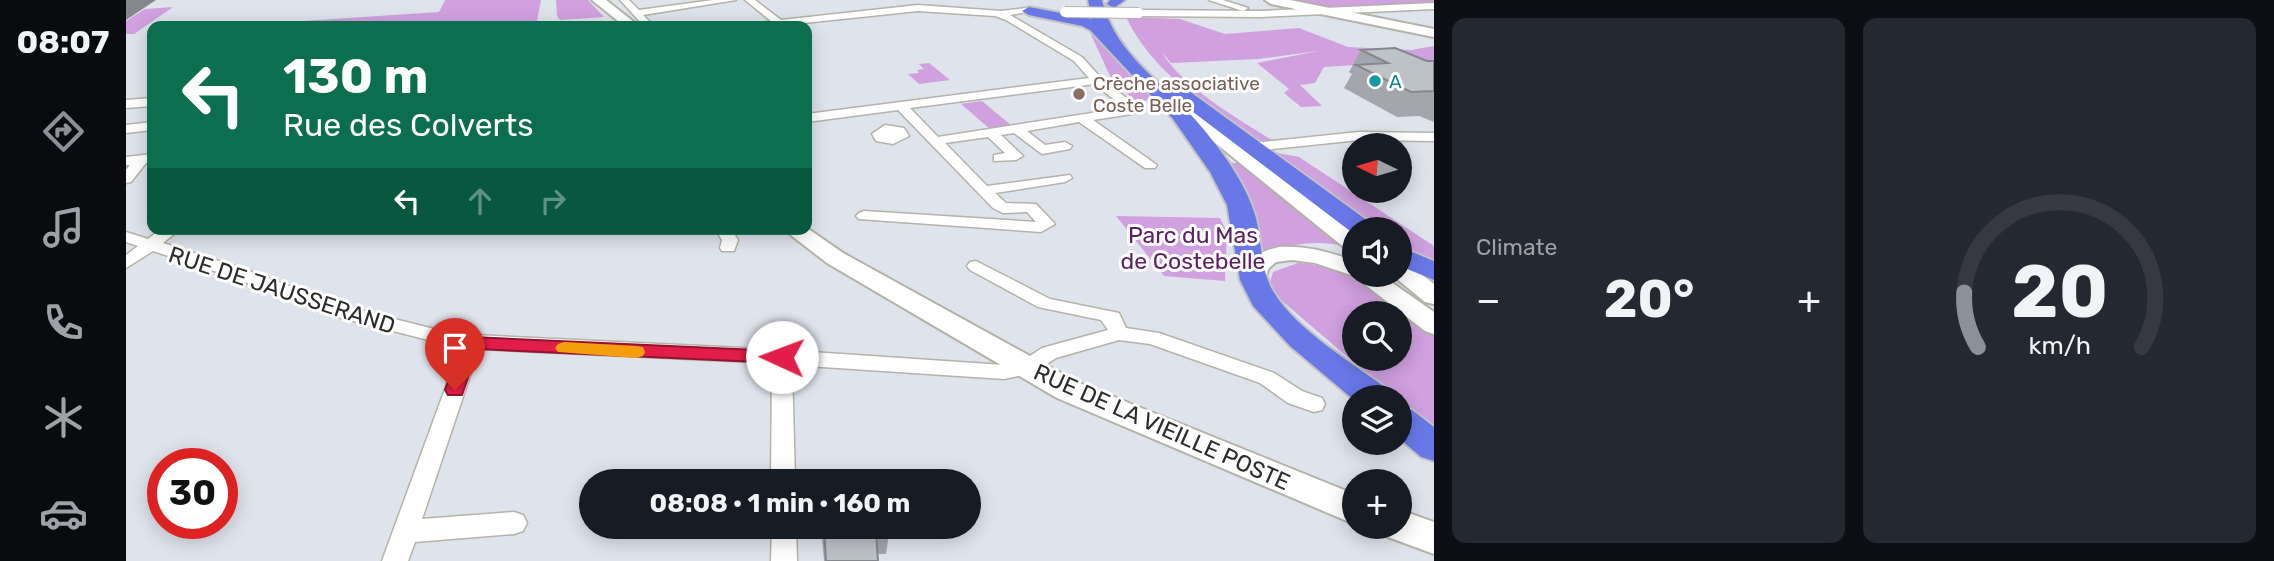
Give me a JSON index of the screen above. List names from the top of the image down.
{
  "streets": {
    "main road": ["RUE DE LA VIEILLE POSTE"],
    "street": ["RUE DE JAUSSERAND"]
  },
  "crossings": [
    ["RUE DE JAUSSERAND", "RUE DE LA VIEILLE POSTE"]
  ],
  "parks": ["Parc du Mas de Costebelle"],
  "places": ["A", "Crèche associative Coste Belle"],
  "north": "left",
  "page": {
    "tabs": "08:07",
    "tile": "Climate",
    "turn": ["130 m", "Rue des Colverts"],
    "map_buttons": "+",
    "heat": ["−", "20°", "+"],
    "limit": "30",
    "trip": "08:08 · 1 min · 160 m",
    "gauge": ["20", "km/h"]
  }
}
